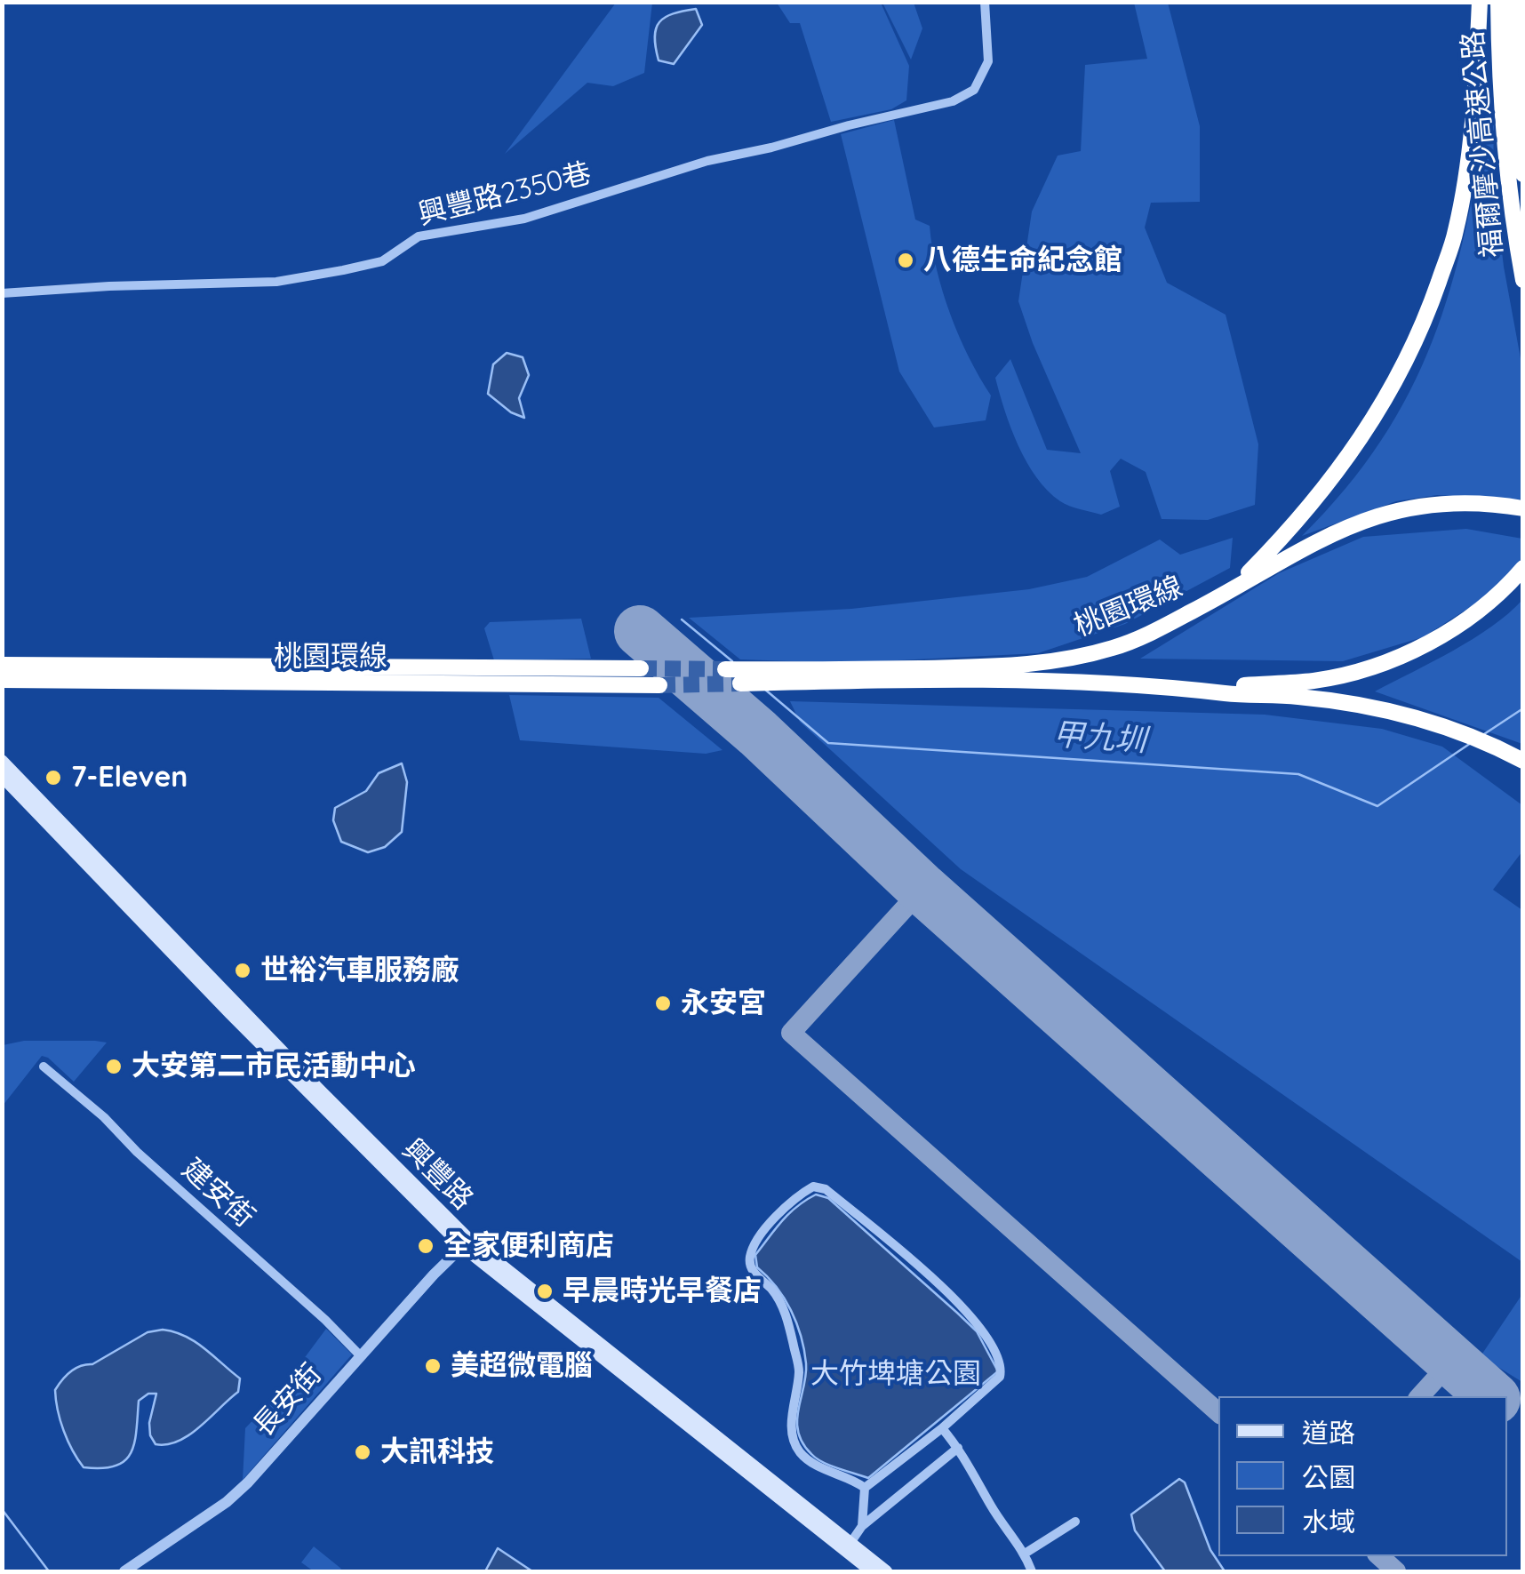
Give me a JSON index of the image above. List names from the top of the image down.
{
  "streets": {
    "highway": ["福爾摩沙高速公路", "桃園環線"],
    "main road": ["興豐路"],
    "street": ["興豐路2350巷", "建安街", "長安街"]
  },
  "crossings": [
    ["興豐路", "長安街"],
    ["建安街", "長安街"]
  ],
  "water": ["甲九圳"],
  "parks": ["大竹埤塘公園"],
  "places": [
    "八德生命紀念館",
    "7-Eleven",
    "世裕汽車服務廠",
    "永安宮",
    "大安第二市民活動中心",
    "全家便利商店",
    "早晨時光早餐店",
    "美超微電腦",
    "大訊科技"
  ],
  "legend": ["道路", "公園", "水域"]
}
